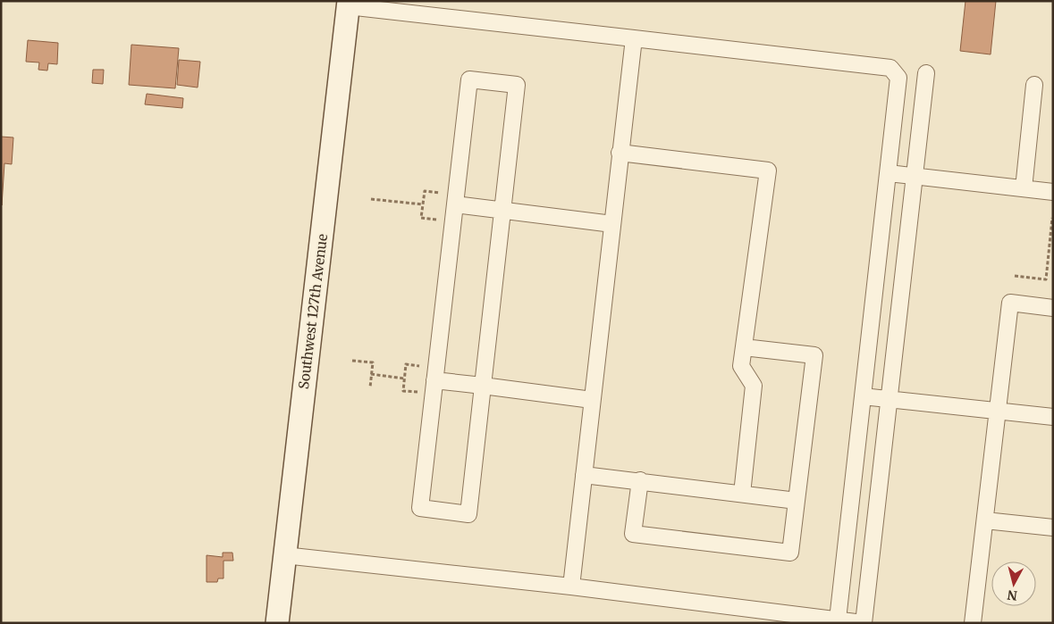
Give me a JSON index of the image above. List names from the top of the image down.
{
  "streets": {
    "street": ["Southwest 127th Avenue"]
  },
  "north": "bottom"
}
